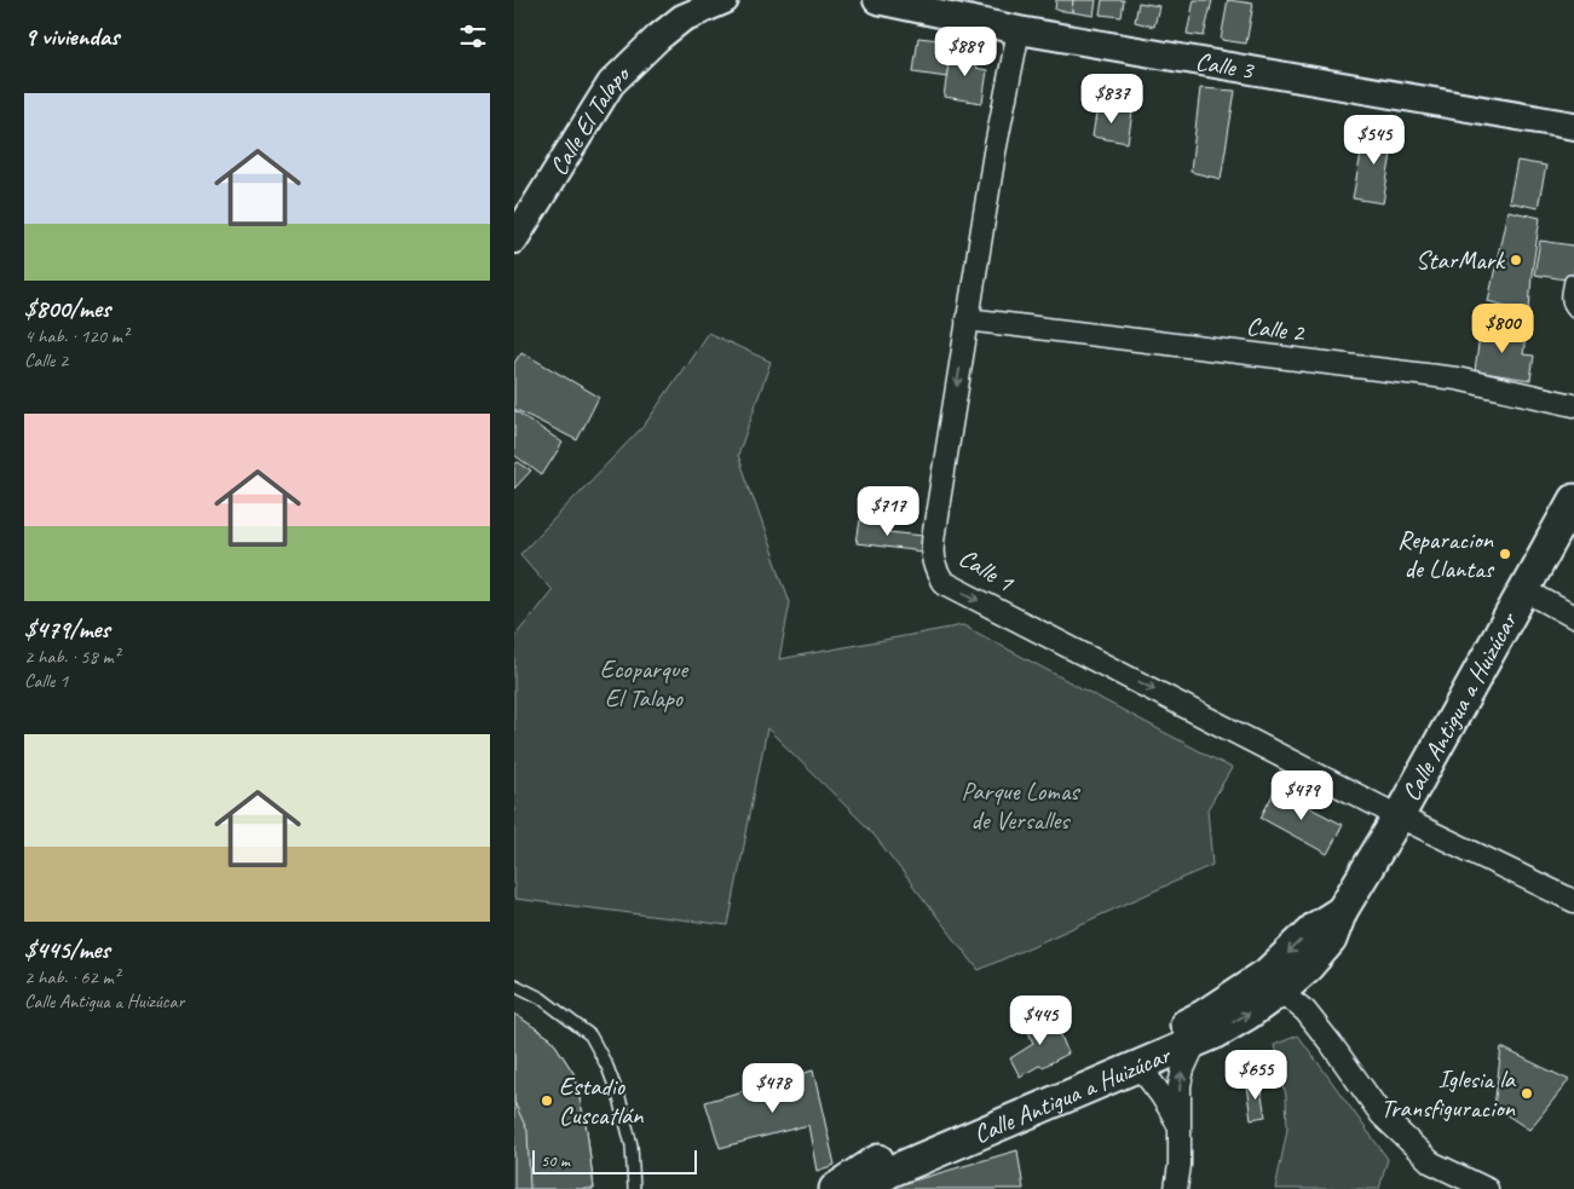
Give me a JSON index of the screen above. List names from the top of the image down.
{
  "streets": {
    "main road": ["Calle Antigua a Huizúcar"],
    "street": [
      "Calle 3",
      "Calle El Talapo",
      "Calle 2",
      "Calle 1"
    ]
  },
  "crossings": [
    ["Calle 3", "Calle 1"],
    ["Calle 2", "Calle 1"],
    ["Calle 1", "Calle Antigua a Huizúcar"]
  ],
  "one_way": ["Calle 1"],
  "parks": ["Ecoparque El Talapo", "Parque Lomas de Versalles"],
  "places": [
    "StarMark",
    "Reparacion de Llantas",
    "Iglesia la Transfiguracion",
    "Estadio Cuscatlán"
  ],
  "scale_bar": "50 m",
  "page": {
    "heading": "9 viviendas",
    "price": [
      "$889",
      "$837",
      "$545",
      "$800",
      "$717",
      "$479",
      "$445",
      "$655",
      "$478"
    ],
    "list": [
      {
        "name": "$800/mes",
        "note": "4 hab. · 120 m² · Calle 2"
      },
      {
        "name": "$479/mes",
        "note": "2 hab. · 58 m² · Calle 1"
      },
      {
        "name": "$445/mes",
        "note": "2 hab. · 62 m² · Calle Antigua a Huizúcar"
      }
    ],
    "scale": "50 m"
  }
}
